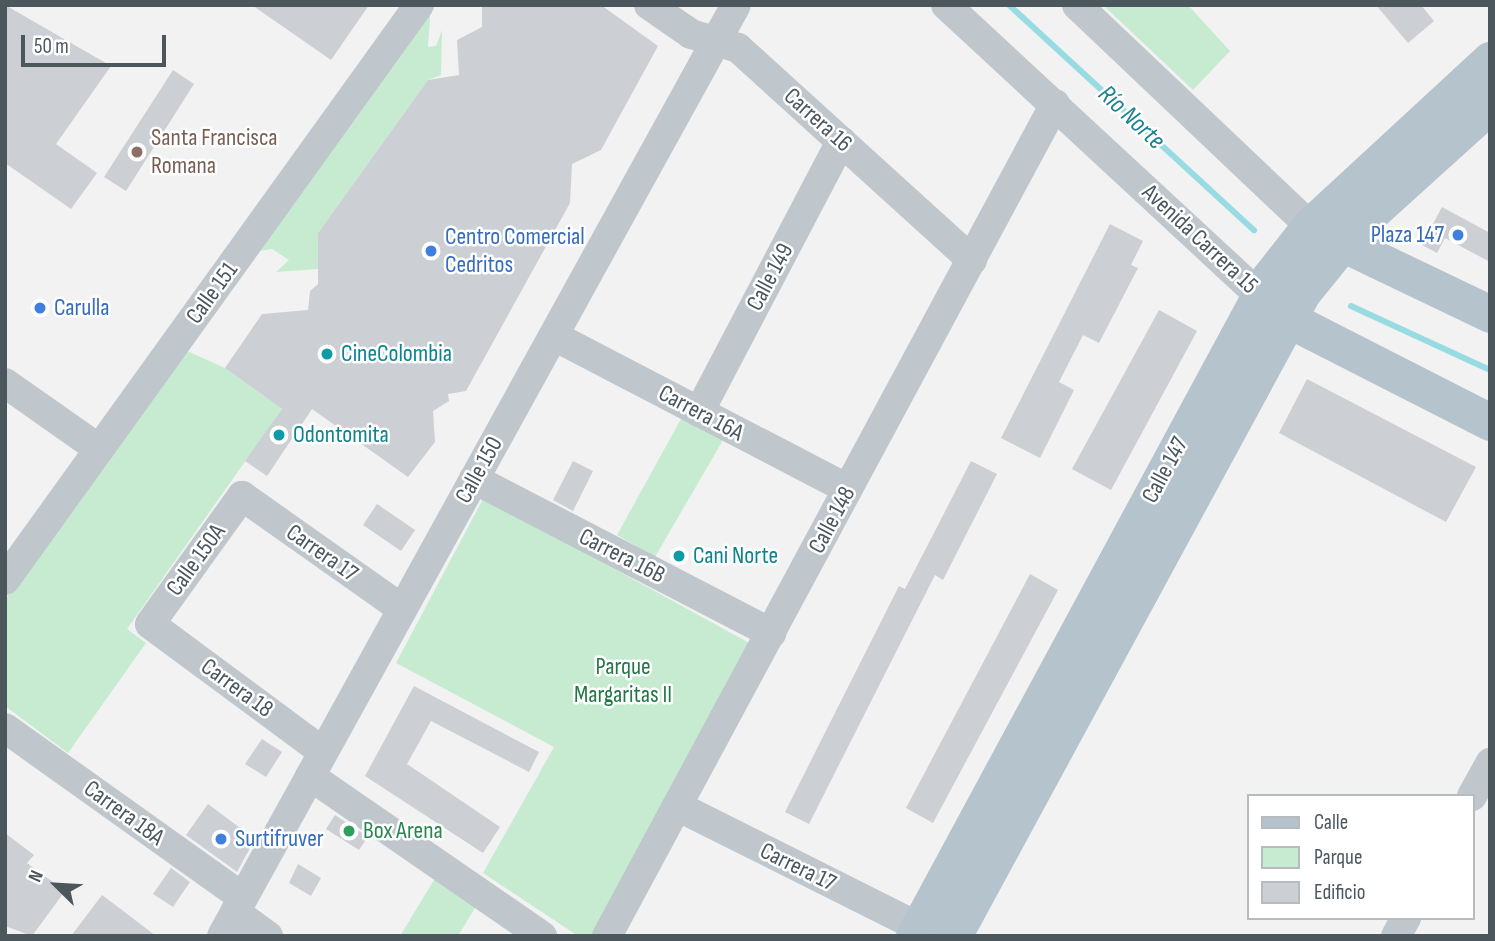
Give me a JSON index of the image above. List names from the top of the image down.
{
  "streets": {
    "main road": ["Avenida Carrera 15", "Calle 147"],
    "street": [
      "Carrera 16",
      "Calle 149",
      "Calle 151",
      "Carrera 16A",
      "Calle 150",
      "Calle 148",
      "Carrera 17",
      "Carrera 16B",
      "Calle 150A",
      "Carrera 18",
      "Carrera 18A"
    ]
  },
  "crossings": [
    ["Carrera 16", "Calle 149"],
    ["Carrera 16", "Calle 150"],
    ["Carrera 16", "Calle 148"],
    ["Avenida Carrera 15", "Calle 147"],
    ["Avenida Carrera 15", "Calle 148"],
    ["Calle 149", "Carrera 16A"],
    ["Carrera 16A", "Calle 150"],
    ["Carrera 16A", "Calle 148"],
    ["Calle 150", "Carrera 17"],
    ["Calle 150", "Carrera 16B"],
    ["Calle 150", "Carrera 18"],
    ["Calle 150", "Carrera 18A"],
    ["Calle 147", "Carrera 17"],
    ["Calle 148", "Carrera 17"],
    ["Calle 148", "Carrera 16B"],
    ["Carrera 17", "Calle 150A"],
    ["Calle 150A", "Carrera 18"]
  ],
  "water": ["Río Norte"],
  "parks": ["Parque Margaritas II"],
  "places": [
    "Santa Francisca Romana",
    "Plaza 147",
    "Centro Comercial Cedritos",
    "Carulla",
    "CineColombia",
    "Odontomita",
    "Cani Norte",
    "Box Arena",
    "Surtifruver"
  ],
  "legend": ["Calle", "Parque", "Edificio"],
  "scale_bar": "50 m",
  "north": "top left"
}
